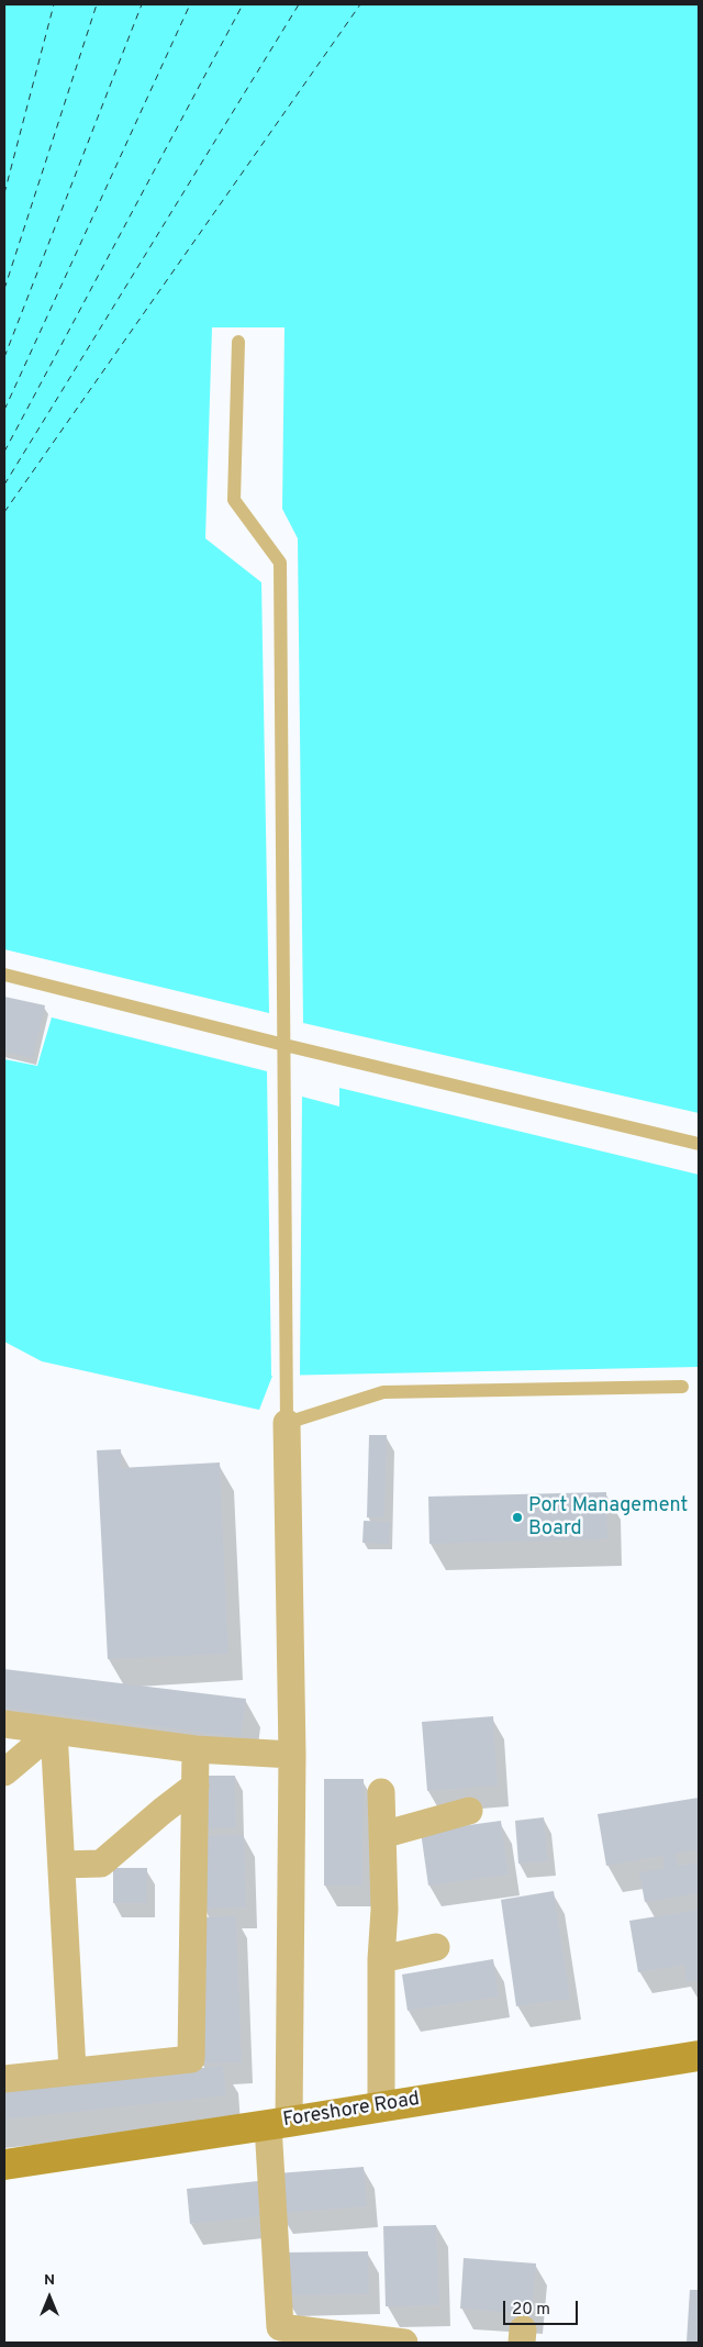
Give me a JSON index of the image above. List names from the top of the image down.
{
  "streets": {
    "main road": ["Foreshore Road"]
  },
  "places": ["Port Management Board"],
  "scale_bar": "20 m",
  "north": "top"
}
